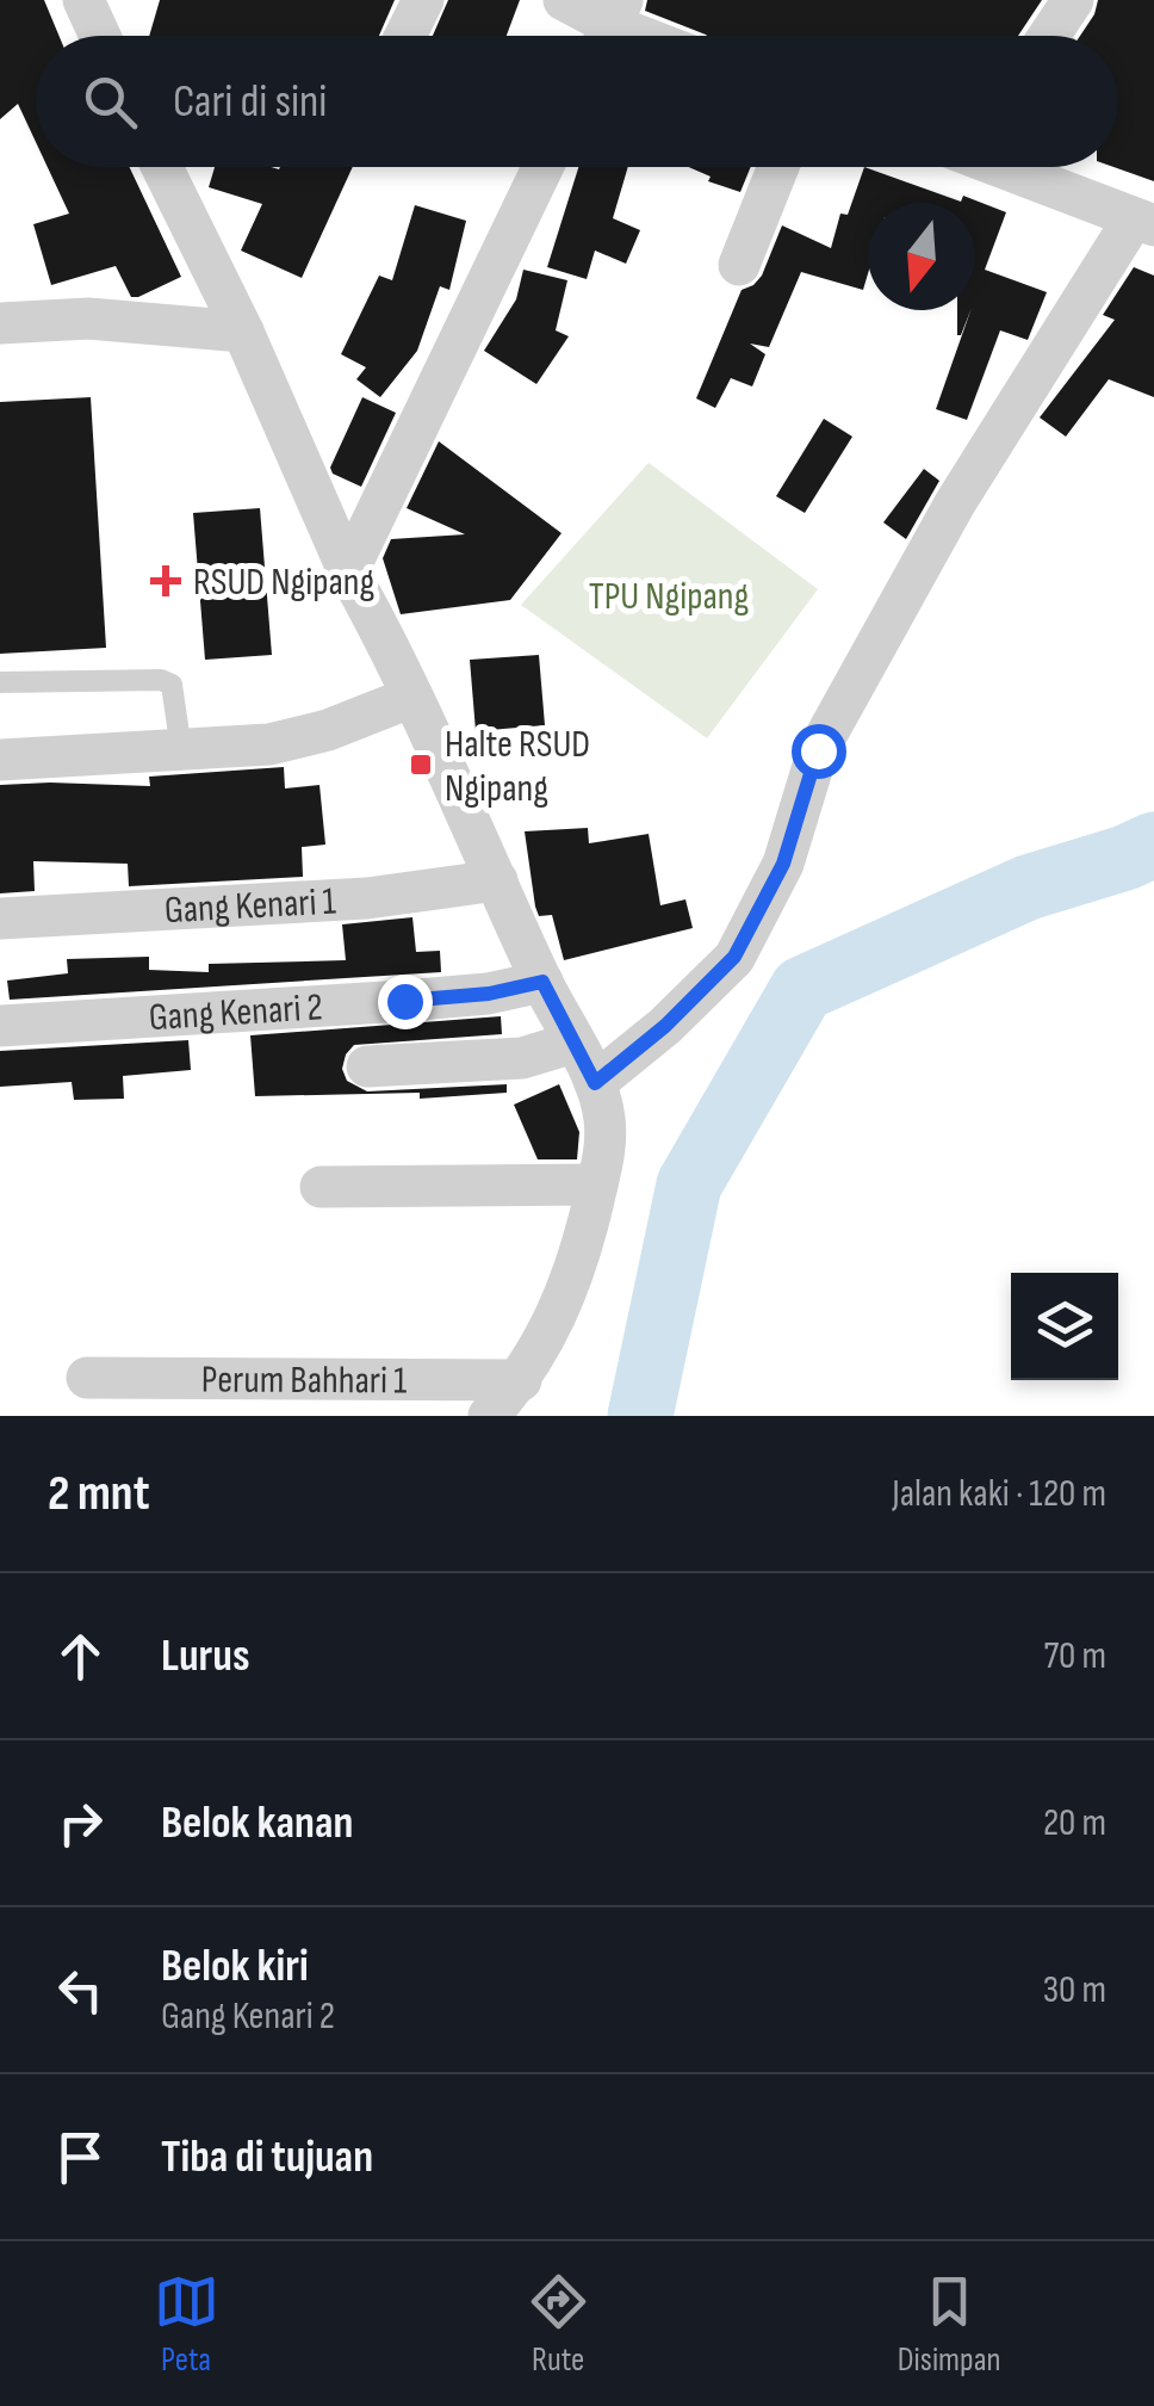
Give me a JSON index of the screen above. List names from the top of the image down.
{
  "streets": {
    "street": ["Gang Kenari 1", "Gang Kenari 2", "Perum Bahhari 1"]
  },
  "parks": ["TPU Ngipang"],
  "places": {
    "health": ["RSUD Ngipang"],
    "transit": ["Halte RSUD Ngipang"]
  },
  "north": "bottom",
  "page": {
    "search": "Cari di sini",
    "heading": ["2 mnt", "Jalan kaki · 120 m"],
    "list": [
      ["Lurus", "70 m"],
      ["Belok kanan", "20 m"],
      ["Belok kiri", "Gang Kenari 2", "30 m"],
      "Tiba di tujuan"
    ],
    "nav": ["Peta", "Rute", "Disimpan"]
  }
}
